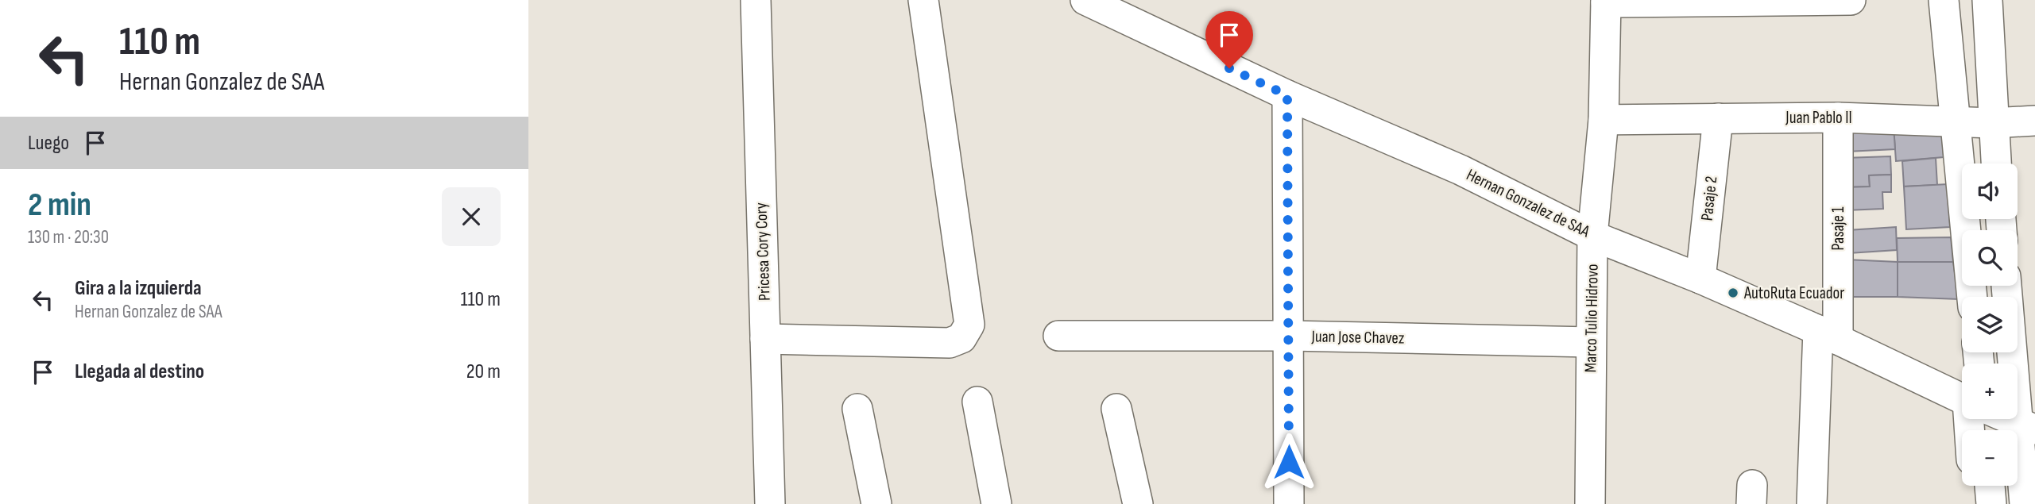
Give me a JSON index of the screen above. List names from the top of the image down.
{
  "streets": {
    "street": [
      "Juan Pablo II",
      "Pasaje 2",
      "Hernan Gonzalez de SAA",
      "Pasaje 1",
      "Pricesa Cory Cory",
      "Marco Tulio Hidrovo",
      "Juan Jose Chavez"
    ]
  },
  "crossings": [
    ["Juan Pablo II", "Pasaje 2"],
    ["Juan Pablo II", "Pasaje 1"],
    ["Juan Pablo II", "Marco Tulio Hidrovo"],
    ["Pasaje 2", "Hernan Gonzalez de SAA"],
    ["Hernan Gonzalez de SAA", "Pasaje 1"],
    ["Hernan Gonzalez de SAA", "Marco Tulio Hidrovo"],
    ["Marco Tulio Hidrovo", "Juan Jose Chavez"]
  ],
  "places": ["AutoRuta Ecuador"],
  "page": {
    "turn": ["110 m", "Hernan Gonzalez de SAA"],
    "then": "Luego",
    "map_buttons": ["+", "−"],
    "heading": ["2 min", "130 m · 20:30"],
    "list": [
      {
        "name": "Gira a la izquierda",
        "note": "Hernan Gonzalez de SAA",
        "value": "110 m"
      },
      {
        "name": "Llegada al destino",
        "value": "20 m"
      }
    ]
  }
}
